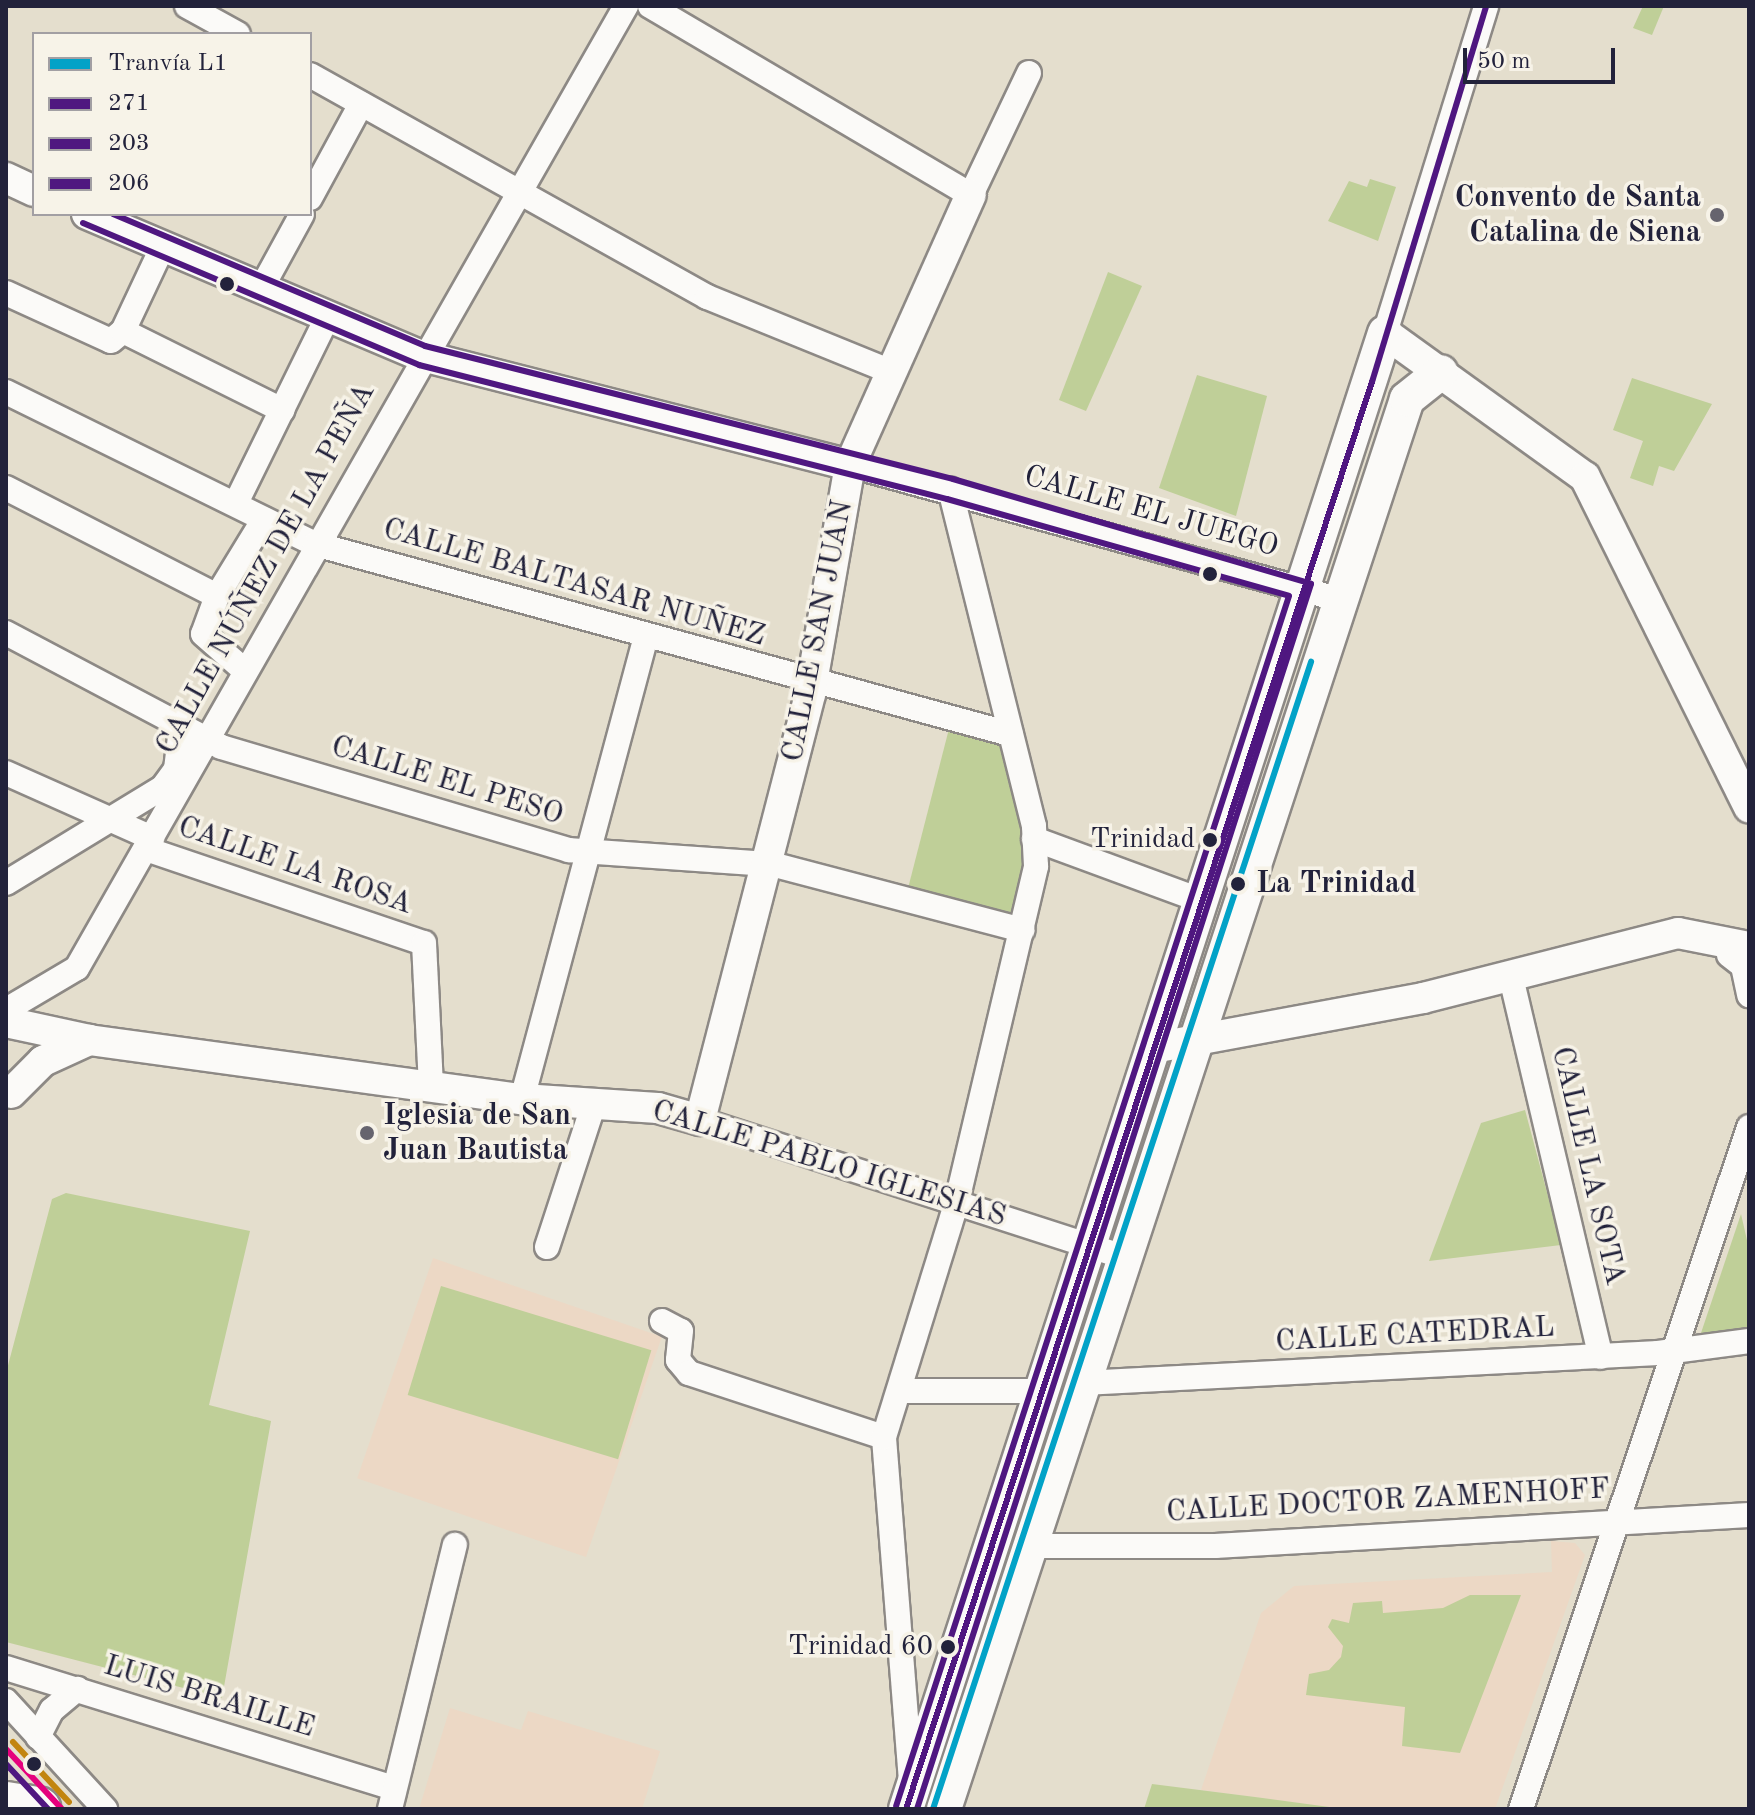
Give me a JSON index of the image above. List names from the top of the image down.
{
  "streets": {
    "street": [
      "CALLE EL JUEGO",
      "CALLE NÚÑEZ DE LA PEÑA",
      "CALLE BALTASAR NUÑEZ",
      "CALLE SAN JUAN",
      "CALLE EL PESO",
      "CALLE LA ROSA",
      "CALLE PABLO IGLESIAS",
      "CALLE LA SOTA",
      "CALLE CATEDRAL",
      "CALLE DOCTOR ZAMENHOFF",
      "LUIS BRAILLE"
    ]
  },
  "crossings": [
    ["CALLE EL JUEGO", "CALLE SAN JUAN"],
    ["CALLE NÚÑEZ DE LA PEÑA", "CALLE BALTASAR NUÑEZ"],
    ["CALLE NÚÑEZ DE LA PEÑA", "CALLE EL PESO"],
    ["CALLE NÚÑEZ DE LA PEÑA", "CALLE LA ROSA"],
    ["CALLE BALTASAR NUÑEZ", "CALLE SAN JUAN"],
    ["CALLE SAN JUAN", "CALLE EL PESO"],
    ["CALLE SAN JUAN", "CALLE PABLO IGLESIAS"],
    ["CALLE LA ROSA", "CALLE PABLO IGLESIAS"],
    ["CALLE LA SOTA", "CALLE CATEDRAL"]
  ],
  "places": [
    "Convento de Santa Catalina de Siena",
    "Trinidad",
    "La Trinidad",
    "Iglesia de San Juan Bautista",
    "Trinidad 60"
  ],
  "lines": [
    "transit line 271",
    "transit line 206",
    "transit line 203",
    "tram line L1"
  ],
  "legend": [
    "Tranvía L1",
    "271",
    "203",
    "206"
  ],
  "scale_bar": "50 m"
}
